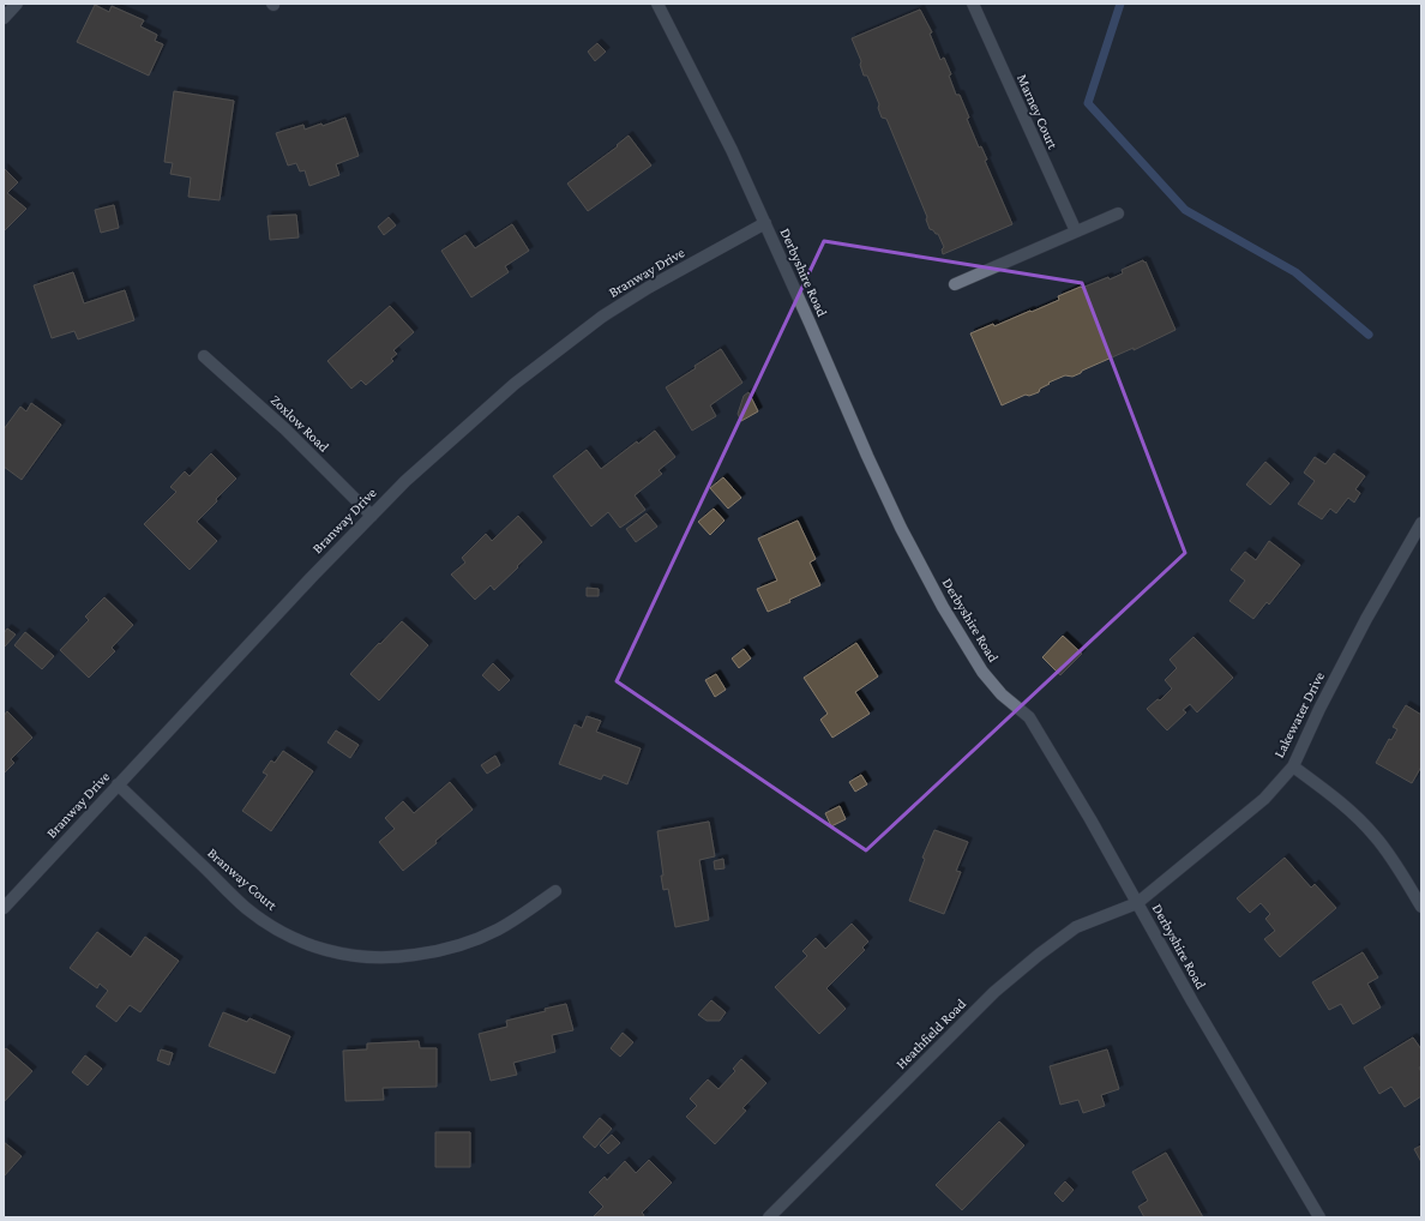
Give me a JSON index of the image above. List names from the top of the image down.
{
  "streets": {
    "street": [
      "Marney Court",
      "Branway Drive",
      "Derbyshire Road",
      "Zoxlow Road",
      "Lakewater Drive",
      "Branway Court",
      "Heathfield Road"
    ]
  },
  "crossings": [
    ["Branway Drive", "Derbyshire Road"],
    ["Branway Drive", "Zoxlow Road"],
    ["Branway Drive", "Branway Court"],
    ["Derbyshire Road", "Lakewater Drive"],
    ["Derbyshire Road", "Heathfield Road"],
    ["Lakewater Drive", "Heathfield Road"]
  ]
}
